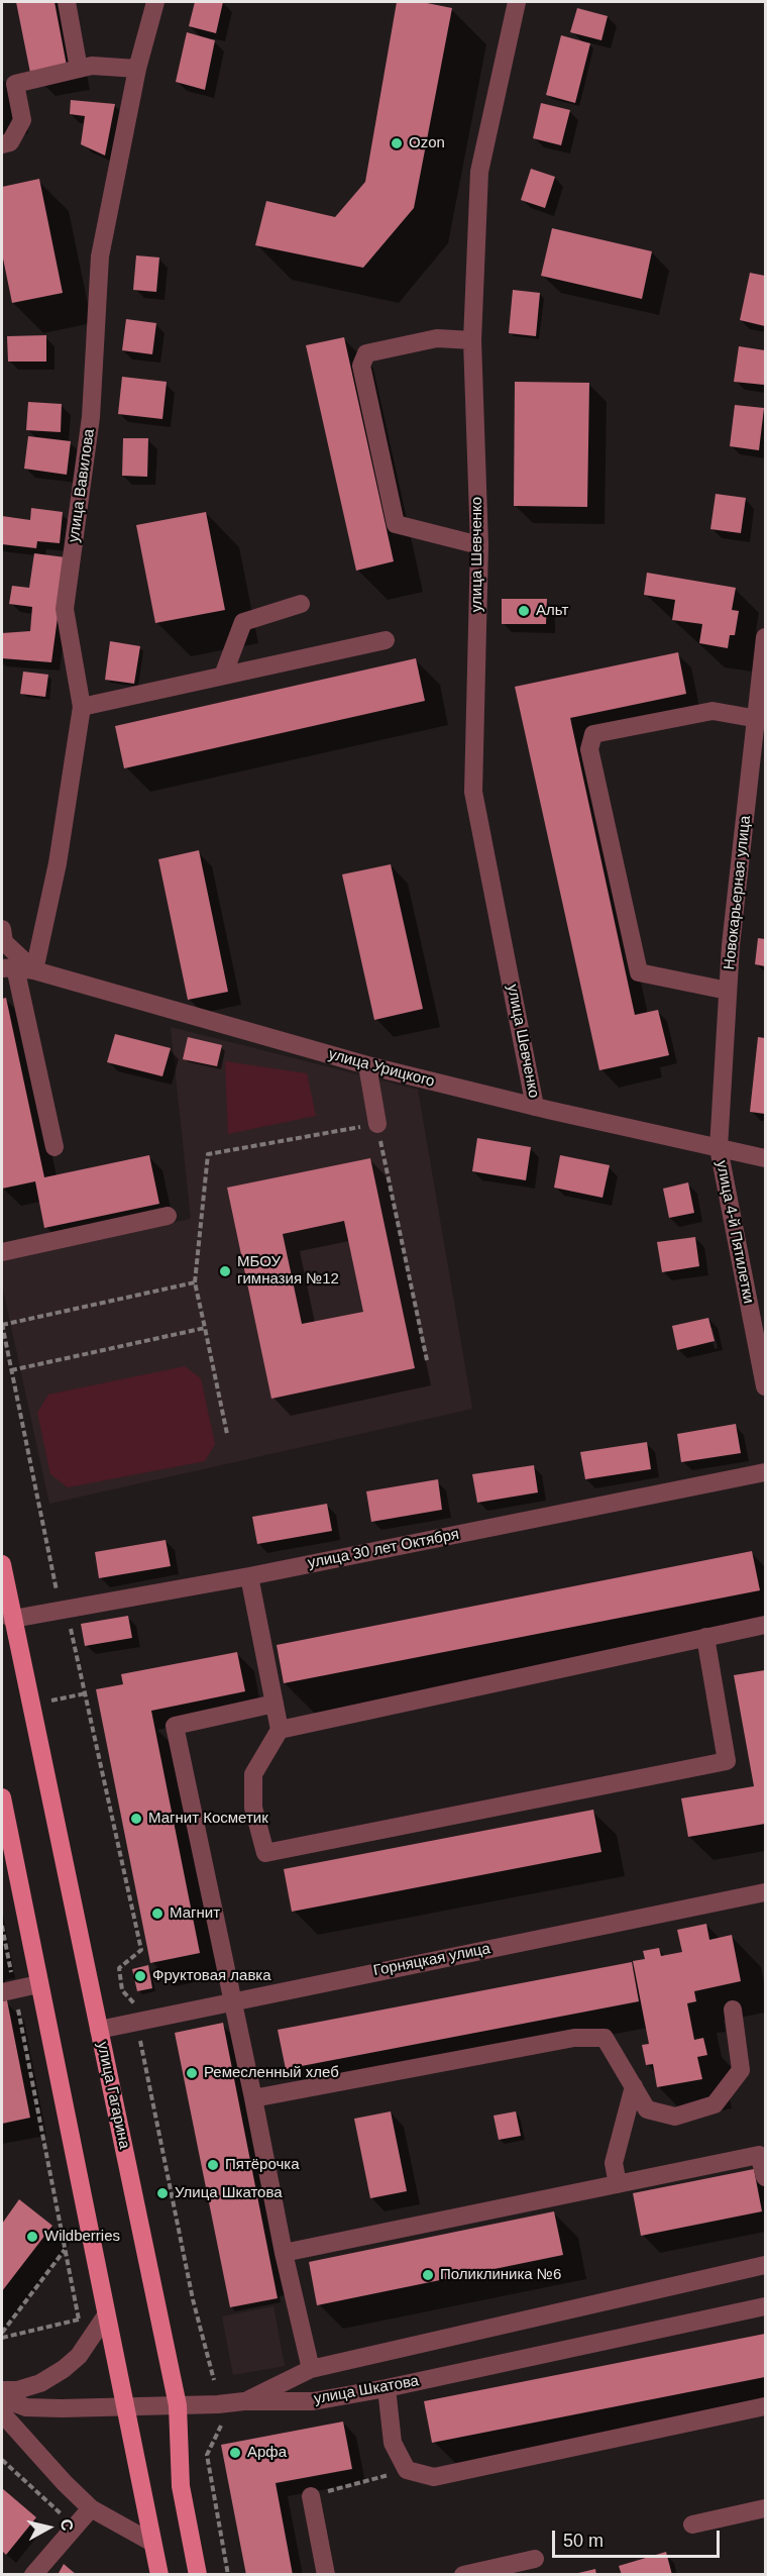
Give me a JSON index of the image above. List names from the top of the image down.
{
  "streets": {
    "main road": ["улица Гагарина"],
    "street": [
      "улица Вавилова",
      "улица Шевченко",
      "Новокарьерная улица",
      "улица Урицкого",
      "улица 4-й Пятилетки",
      "улица 30 лет Октября",
      "Горняцкая улица",
      "улица Шкатова"
    ]
  },
  "crossings": [
    ["улица Вавилова", "улица Урицкого"],
    ["улица Шевченко", "улица Урицкого"],
    ["Новокарьерная улица", "улица Урицкого"],
    ["Новокарьерная улица", "улица 4-й Пятилетки"],
    ["улица Урицкого", "улица 4-й Пятилетки"],
    ["улица 30 лет Октября", "улица Гагарина"],
    ["Горняцкая улица", "улица Гагарина"]
  ],
  "places": [
    "Ozon",
    "Альт",
    "МБОУ гимназия №12",
    "Магнит Косметик",
    "Магнит",
    "Фруктовая лавка",
    "Ремесленный хлеб",
    "Пятёрочка",
    "Улица Шкатова",
    "Wildberries",
    "Поликлиника №6",
    "Арфа"
  ],
  "scale_bar": "50 m",
  "north": "right"
}
